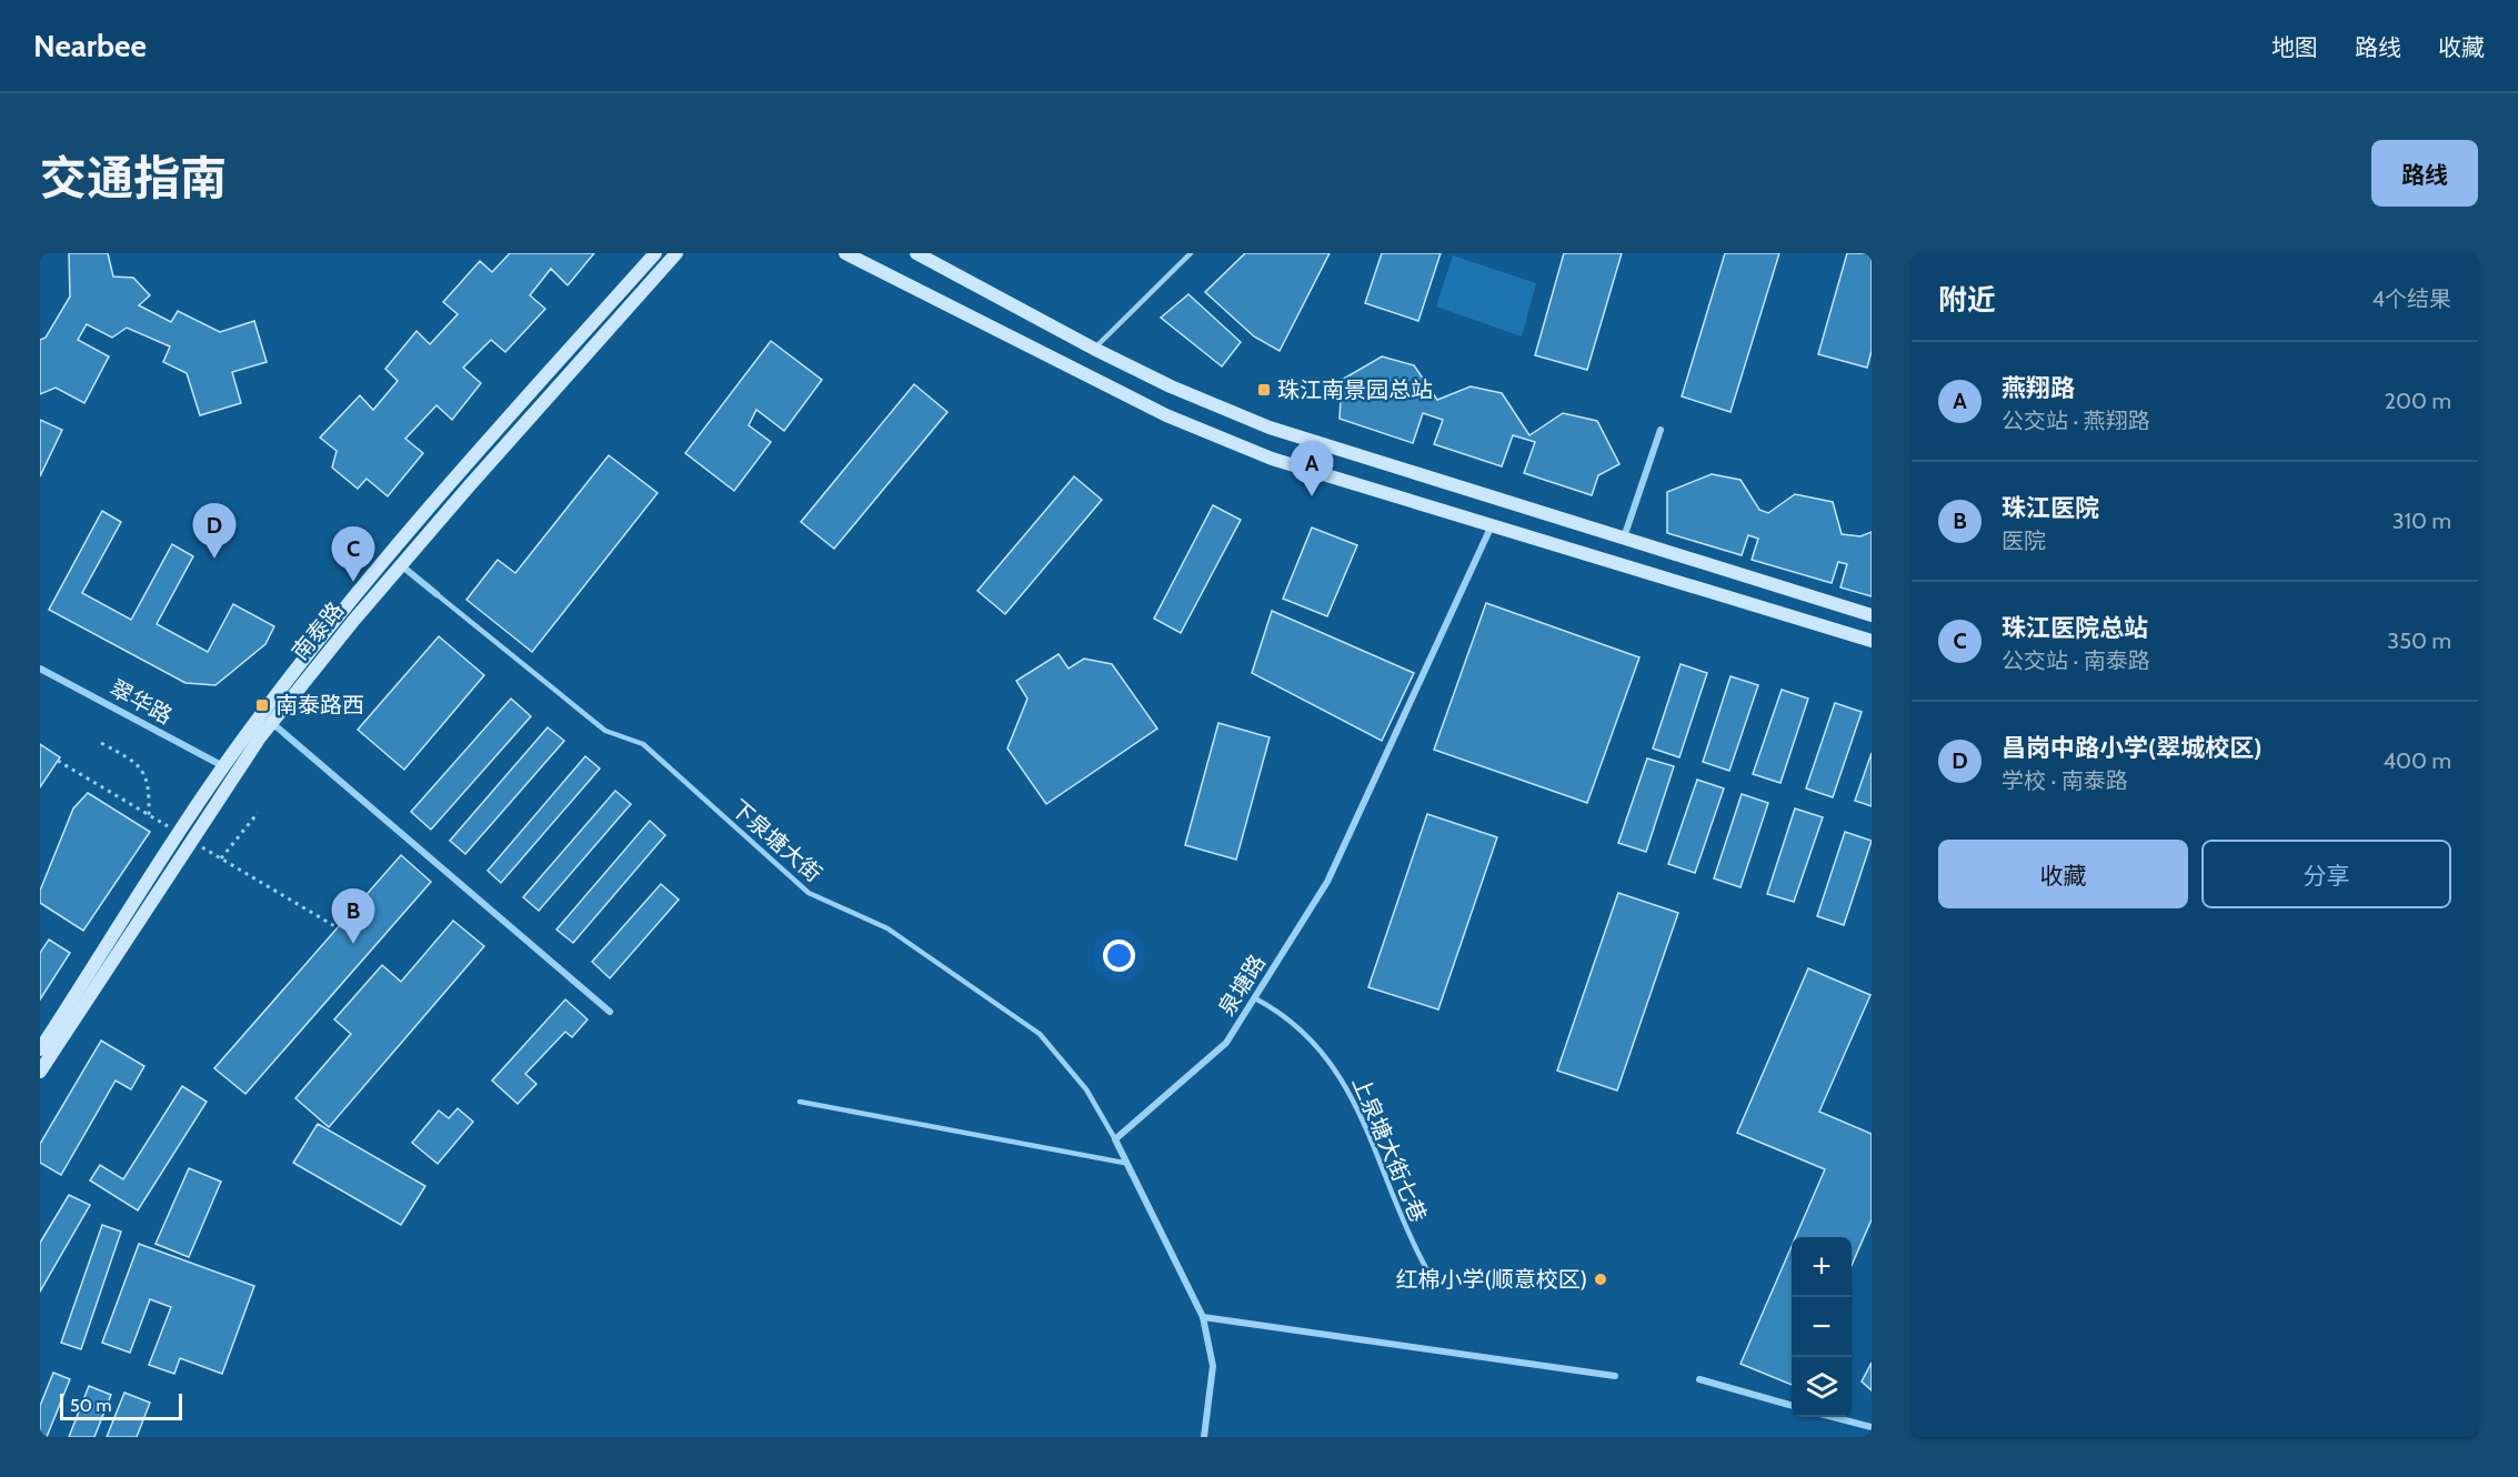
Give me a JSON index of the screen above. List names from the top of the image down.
{
  "streets": {
    "main road": ["南泰路"],
    "street": ["翠华路", "泉塘路"],
    "lane": ["下泉塘大街", "上泉塘大街七巷"]
  },
  "crossings": [
    ["南泰路", "翠华路"],
    ["下泉塘大街", "泉塘路"],
    ["泉塘路", "上泉塘大街七巷"]
  ],
  "places": {
    "transit": ["珠江南景园总站", "南泰路西"],
    "other": ["红棉小学(顺意校区)"]
  },
  "scale_bar": "50 m",
  "page": {
    "header": "Nearbee",
    "nav": ["地图", "路线", "收藏"],
    "title": "交通指南",
    "buttons": [
      "路线",
      ["收藏", "分享"]
    ],
    "heading": ["附近", "4个结果"],
    "list": [
      {
        "mark": "A",
        "name": "燕翔路",
        "note": "公交站 · 燕翔路",
        "value": "200 m"
      },
      {
        "mark": "B",
        "name": "珠江医院",
        "note": "医院",
        "value": "310 m"
      },
      {
        "mark": "C",
        "name": "珠江医院总站",
        "note": "公交站 · 南泰路",
        "value": "350 m"
      },
      {
        "mark": "D",
        "name": "昌岗中路小学(翠城校区)",
        "note": "学校 · 南泰路",
        "value": "400 m"
      }
    ],
    "pins": [
      "A",
      "D",
      "C",
      "B"
    ],
    "map_buttons": ["+", "−"],
    "scale": "50 m"
  }
}
